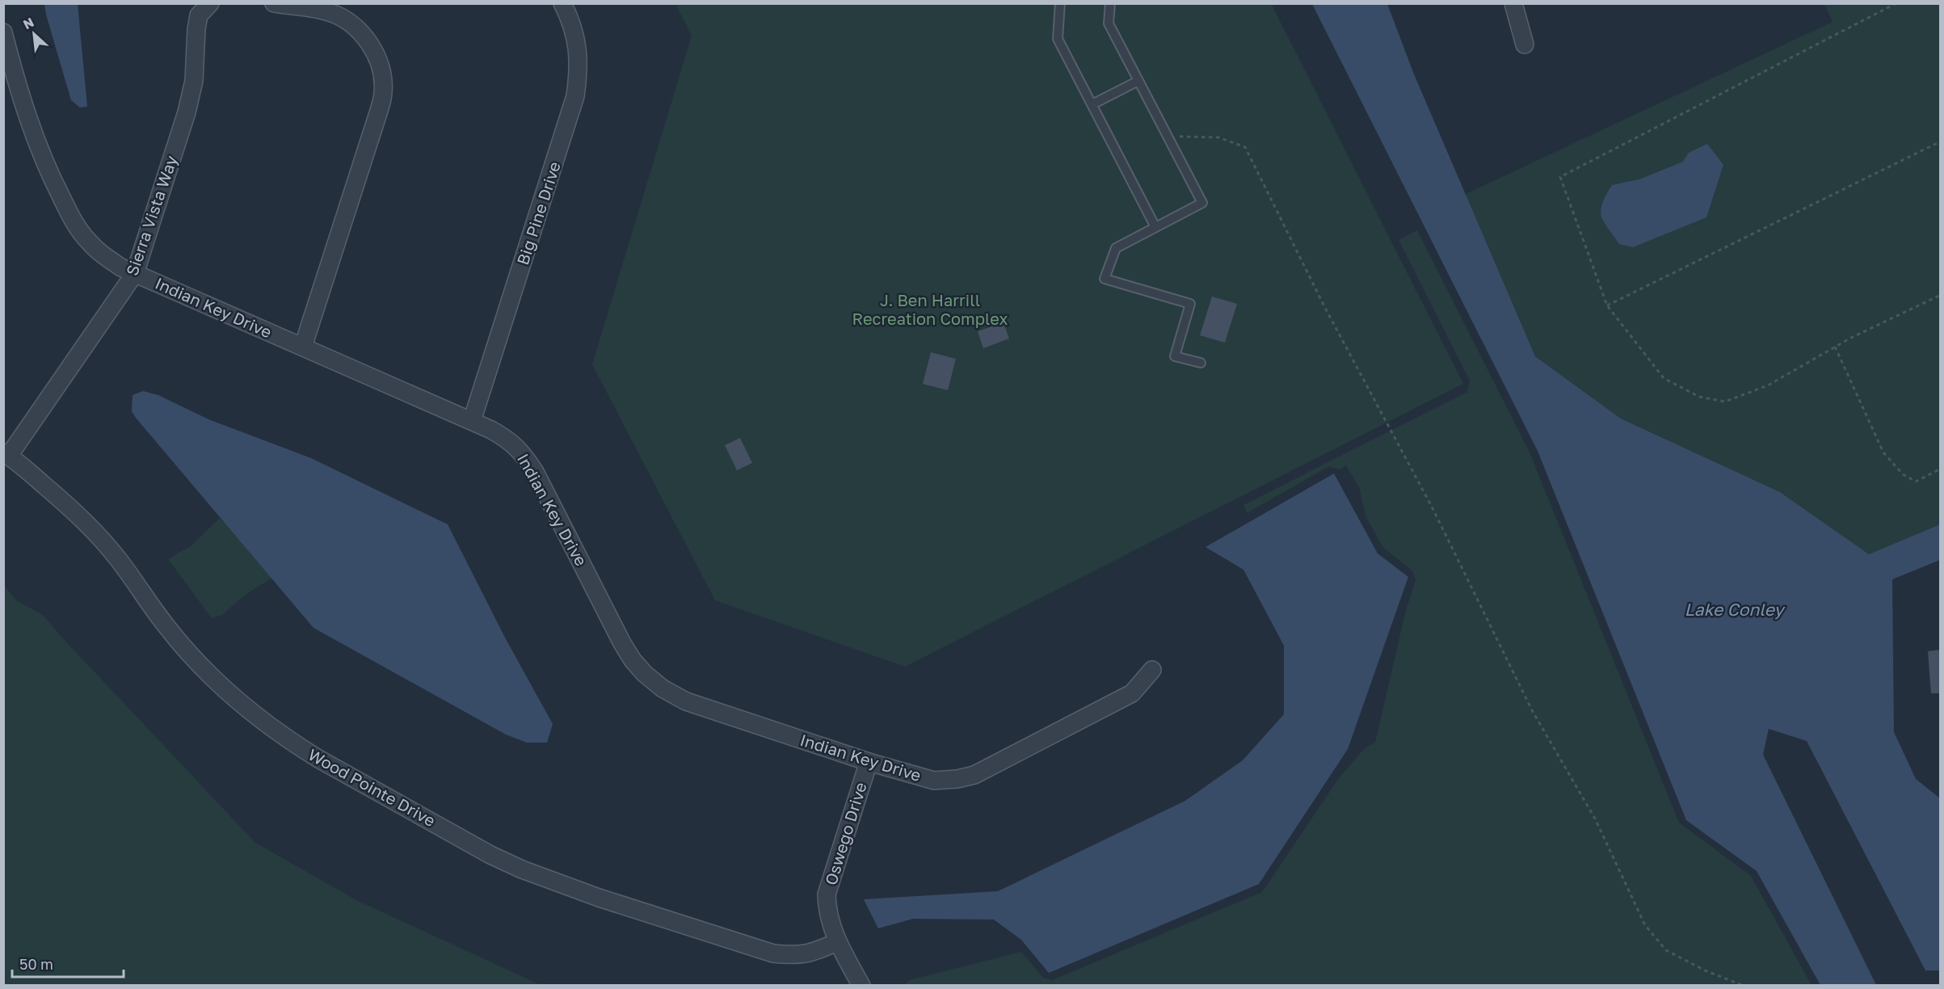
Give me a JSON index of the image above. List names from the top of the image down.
{
  "streets": {
    "street": [
      "Big Pine Drive",
      "Sierra Vista Way",
      "Indian Key Drive",
      "Wood Pointe Drive",
      "Oswego Drive"
    ]
  },
  "crossings": [
    ["Big Pine Drive", "Indian Key Drive"],
    ["Sierra Vista Way", "Indian Key Drive"],
    ["Sierra Vista Way", "Wood Pointe Drive"],
    ["Indian Key Drive", "Oswego Drive"],
    ["Wood Pointe Drive", "Oswego Drive"]
  ],
  "water": ["Lake Conley"],
  "parks": ["J. Ben Harrill Recreation Complex"],
  "scale_bar": "50 m",
  "north": "top left"
}
